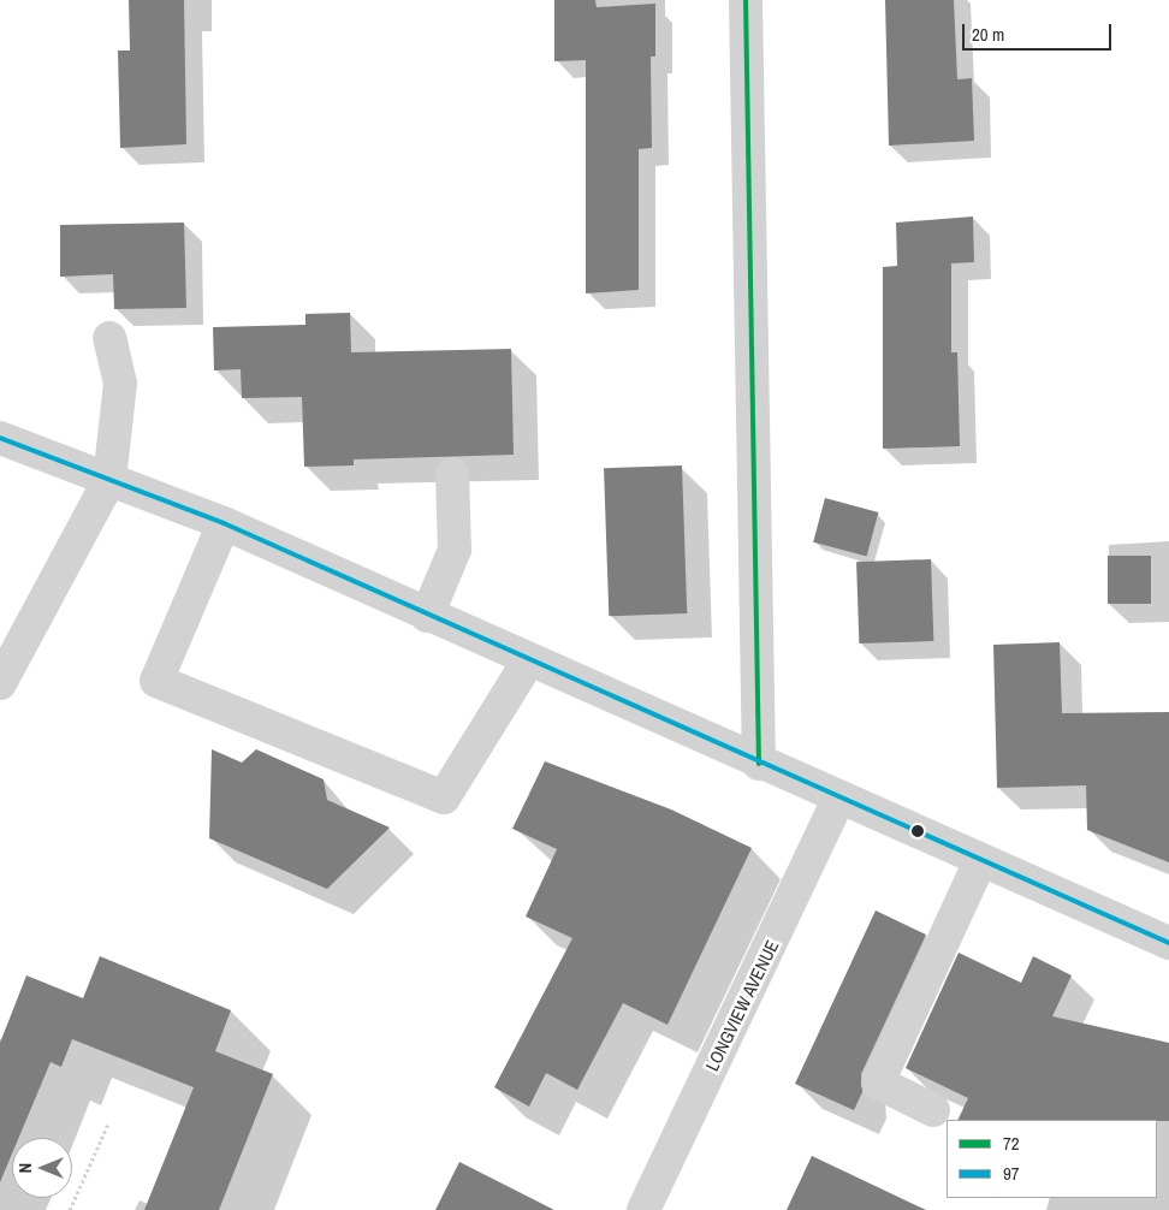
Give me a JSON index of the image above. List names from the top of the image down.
{
  "streets": {
    "street": ["LONGVIEW AVENUE"]
  },
  "lines": ["transit line 72", "transit line 97"],
  "legend": ["72", "97"],
  "scale_bar": "20 m",
  "north": "left"
}
